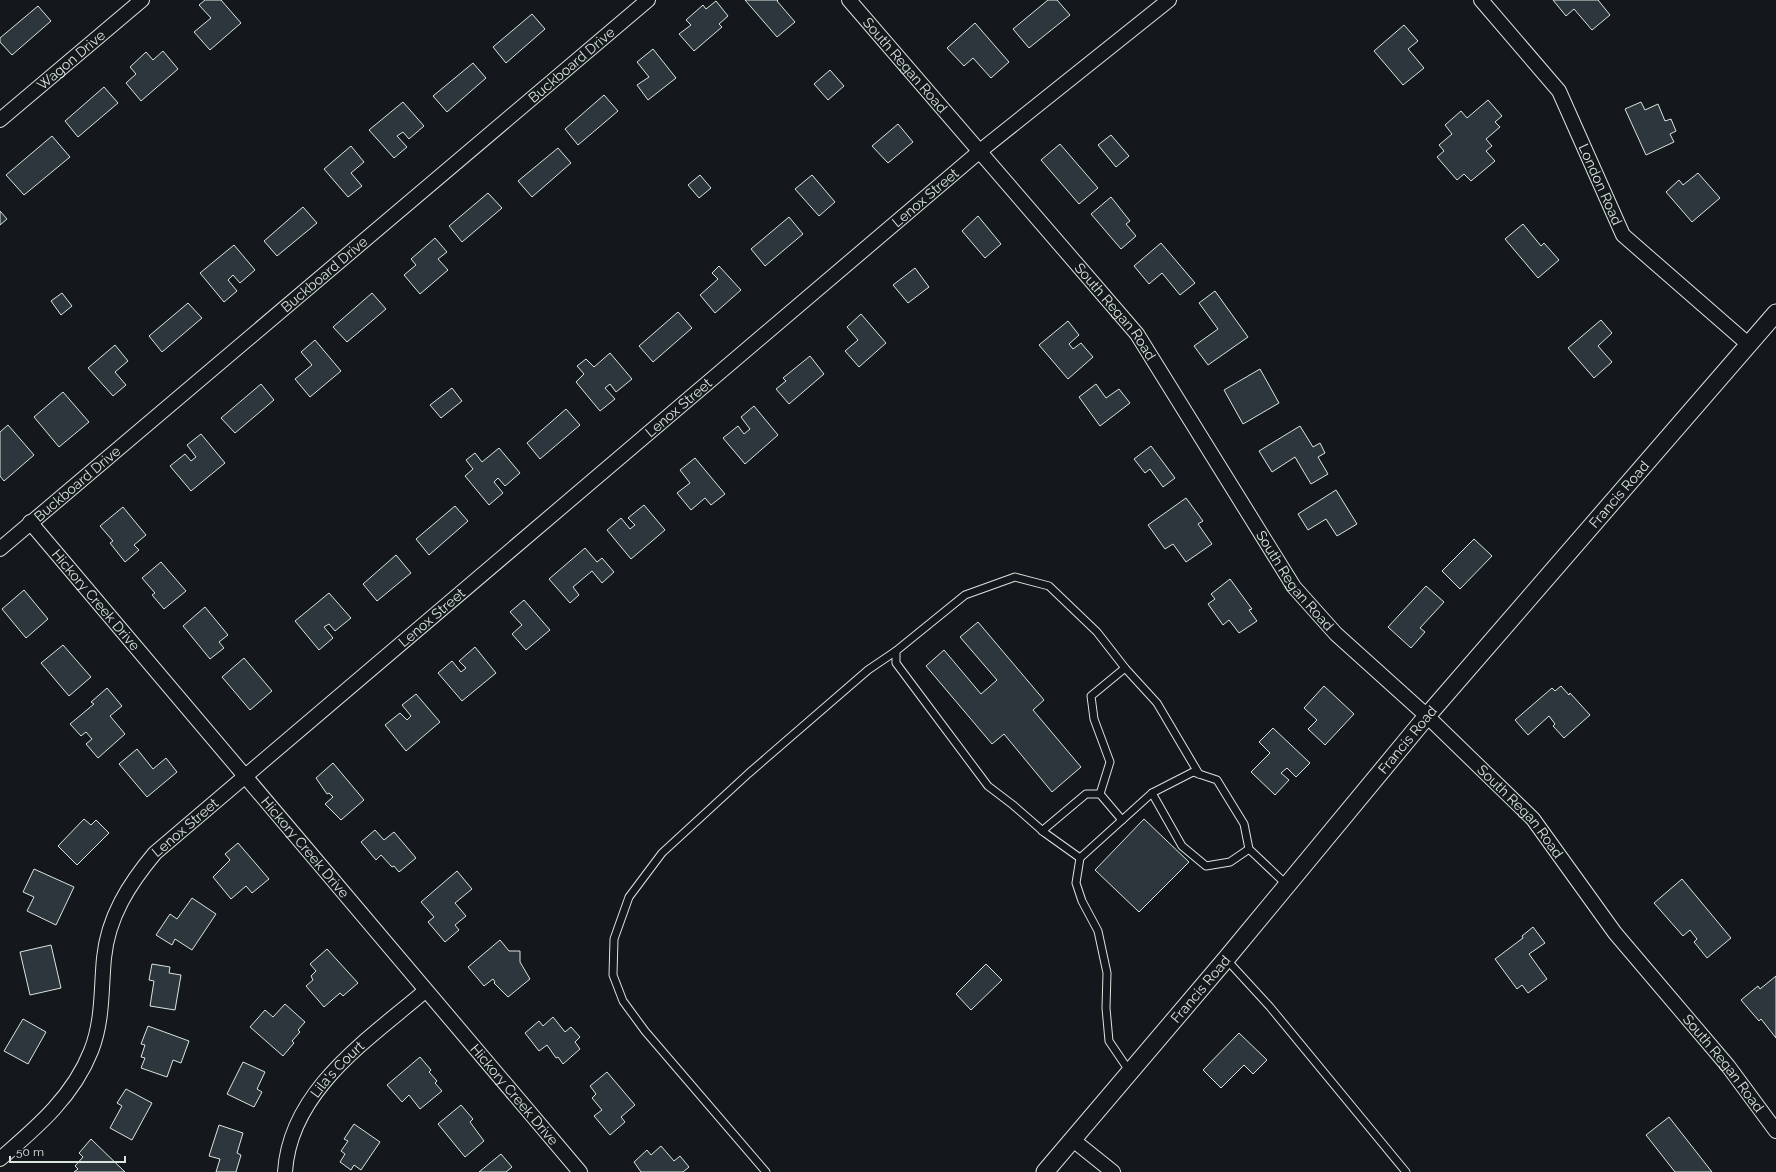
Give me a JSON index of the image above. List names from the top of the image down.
{
  "streets": {
    "street": [
      "Wagon Drive",
      "Buckboard Drive",
      "South Regan Road",
      "London Road",
      "Lenox Street",
      "Francis Road",
      "Hickory Creek Drive",
      "Lila's Court"
    ]
  },
  "crossings": [
    ["Buckboard Drive", "Hickory Creek Drive"],
    ["South Regan Road", "Lenox Street"],
    ["South Regan Road", "Francis Road"],
    ["London Road", "Francis Road"],
    ["Lenox Street", "Hickory Creek Drive"],
    ["Hickory Creek Drive", "Lila's Court"]
  ],
  "scale_bar": "50 m"
}
